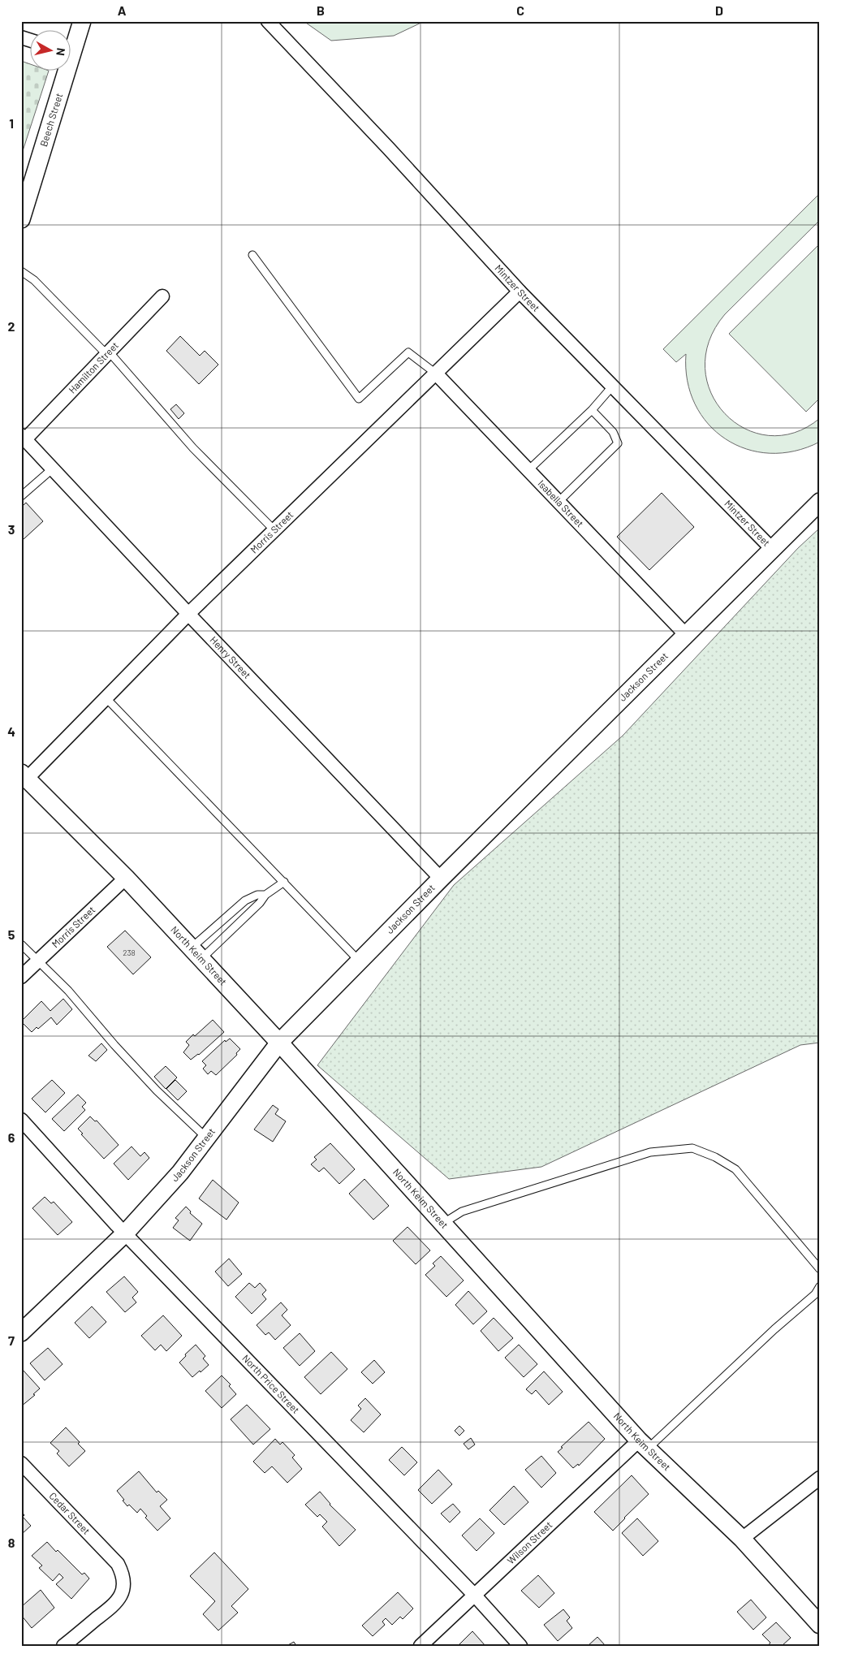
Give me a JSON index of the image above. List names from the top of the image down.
{
  "streets": {
    "street": [
      "Beech Street",
      "Mintzer Street",
      "Hamilton Street",
      "Isabella Street",
      "Morris Street",
      "Henry Street",
      "Jackson Street",
      "North Keim Street",
      "North Price Street",
      "Cedar Street",
      "Wilson Street"
    ]
  },
  "crossings": [
    ["Mintzer Street", "Morris Street"],
    ["Mintzer Street", "Jackson Street"],
    ["Hamilton Street", "Henry Street"],
    ["Isabella Street", "Morris Street"],
    ["Isabella Street", "Jackson Street"],
    ["Morris Street", "Henry Street"],
    ["Morris Street", "North Keim Street"],
    ["Henry Street", "Jackson Street"],
    ["Jackson Street", "North Keim Street"],
    ["Jackson Street", "North Price Street"],
    ["North Keim Street", "Wilson Street"],
    ["North Price Street", "Wilson Street"]
  ],
  "house_numbers": ["238"],
  "north": "right",
  "grid": {
    "columns": [
      "A",
      "B",
      "C",
      "D"
    ],
    "rows": [
      "1",
      "2",
      "3",
      "4",
      "5",
      "6",
      "7",
      "8"
    ]
  }
}
